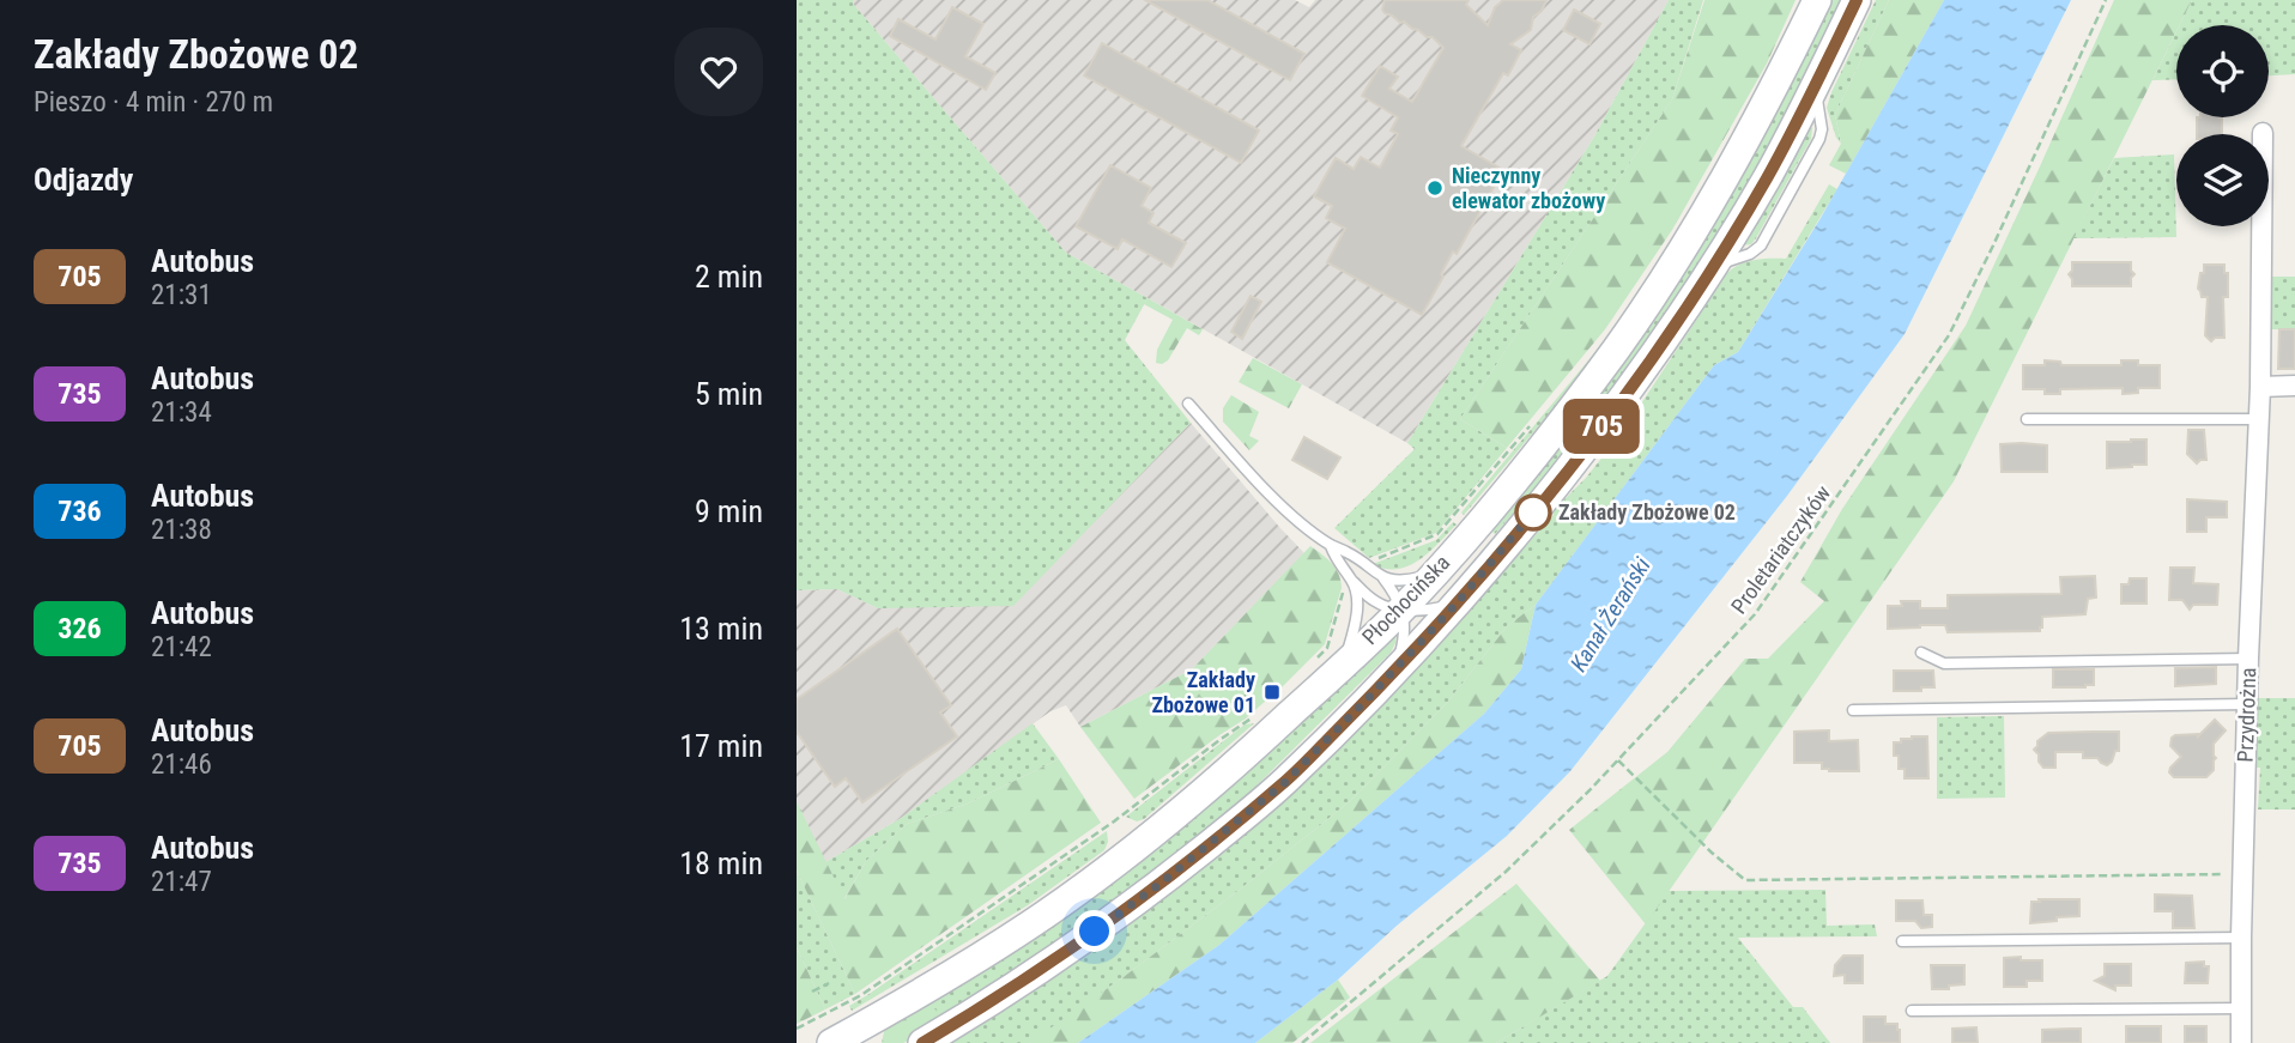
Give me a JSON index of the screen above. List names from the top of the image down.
{
  "streets": {
    "main road": ["Płochocińska"],
    "street": ["Przydrożna"],
    "path": ["Proletariatczyków"]
  },
  "water": ["Kanał Żerański"],
  "places": {
    "other": ["Nieczynny elewator zbożowy", "Zakłady Zbożowe 02"],
    "transit": ["Zakłady Zbożowe 01"]
  },
  "lines": ["bus line 705"],
  "page": {
    "heading": [
      ["Zakłady Zbożowe 02", "Pieszo · 4 min · 270 m"],
      "Odjazdy"
    ],
    "on_map": "705",
    "list": [
      {
        "mark": "705",
        "name": "Autobus",
        "note": "21:31",
        "value": "2 min"
      },
      {
        "mark": "735",
        "name": "Autobus",
        "note": "21:34",
        "value": "5 min"
      },
      {
        "mark": "736",
        "name": "Autobus",
        "note": "21:38",
        "value": "9 min"
      },
      {
        "mark": "326",
        "name": "Autobus",
        "note": "21:42",
        "value": "13 min"
      },
      {
        "mark": "705",
        "name": "Autobus",
        "note": "21:46",
        "value": "17 min"
      },
      {
        "mark": "735",
        "name": "Autobus",
        "note": "21:47",
        "value": "18 min"
      }
    ]
  }
}
